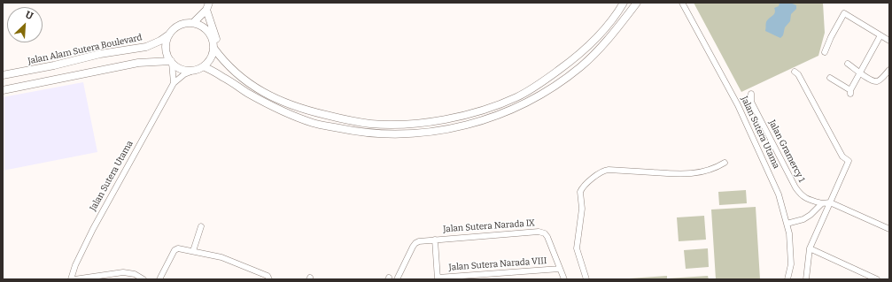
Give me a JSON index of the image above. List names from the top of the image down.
{
  "streets": {
    "main road": ["Jalan Alam Sutera Boulevard"],
    "street": [
      "Jalan Sutera Utama",
      "Jalan Gramercy 1",
      "Jalan Sutera Narada IX",
      "Jalan Sutera Narada VIII"
    ]
  },
  "crossings": [
    ["Jalan Alam Sutera Boulevard", "Jalan Sutera Utama"],
    ["Jalan Sutera Narada IX", "Jalan Sutera Narada VIII"]
  ],
  "north": "top right"
}
